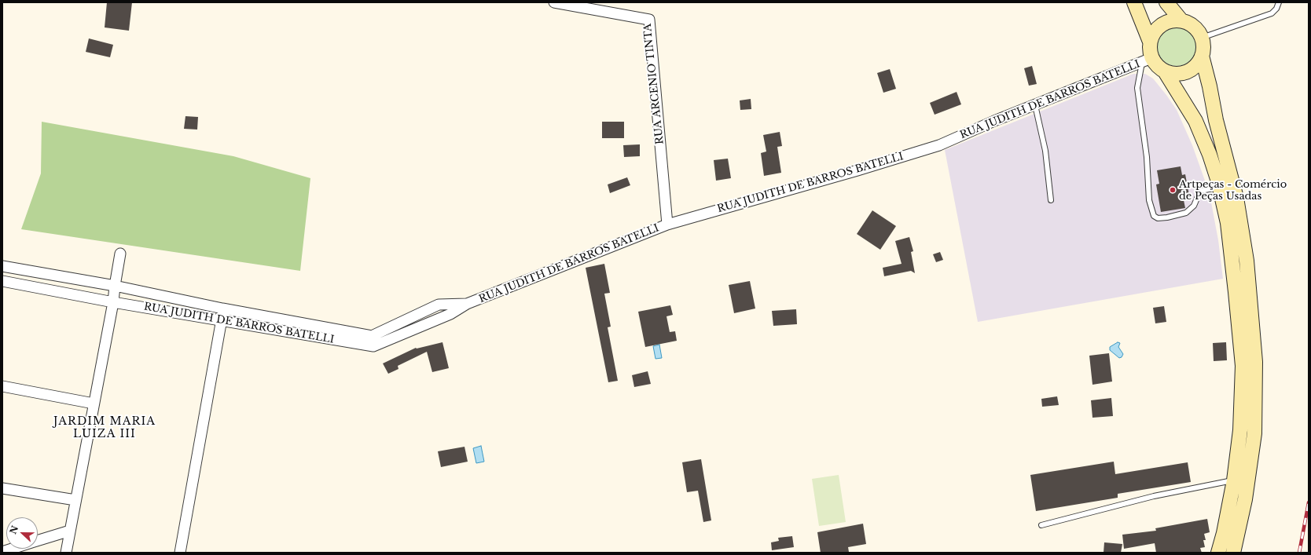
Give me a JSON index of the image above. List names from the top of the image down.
{
  "streets": {
    "street": ["RUA ARCENIO TINTA", "RUA JUDITH DE BARROS BATELLI"]
  },
  "crossings": [
    ["RUA ARCENIO TINTA", "RUA JUDITH DE BARROS BATELLI"]
  ],
  "districts": ["JARDIM MARIA LUIZA III"],
  "places": ["Artpeças - Comércio de Peças Usadas"],
  "north": "left"
}
